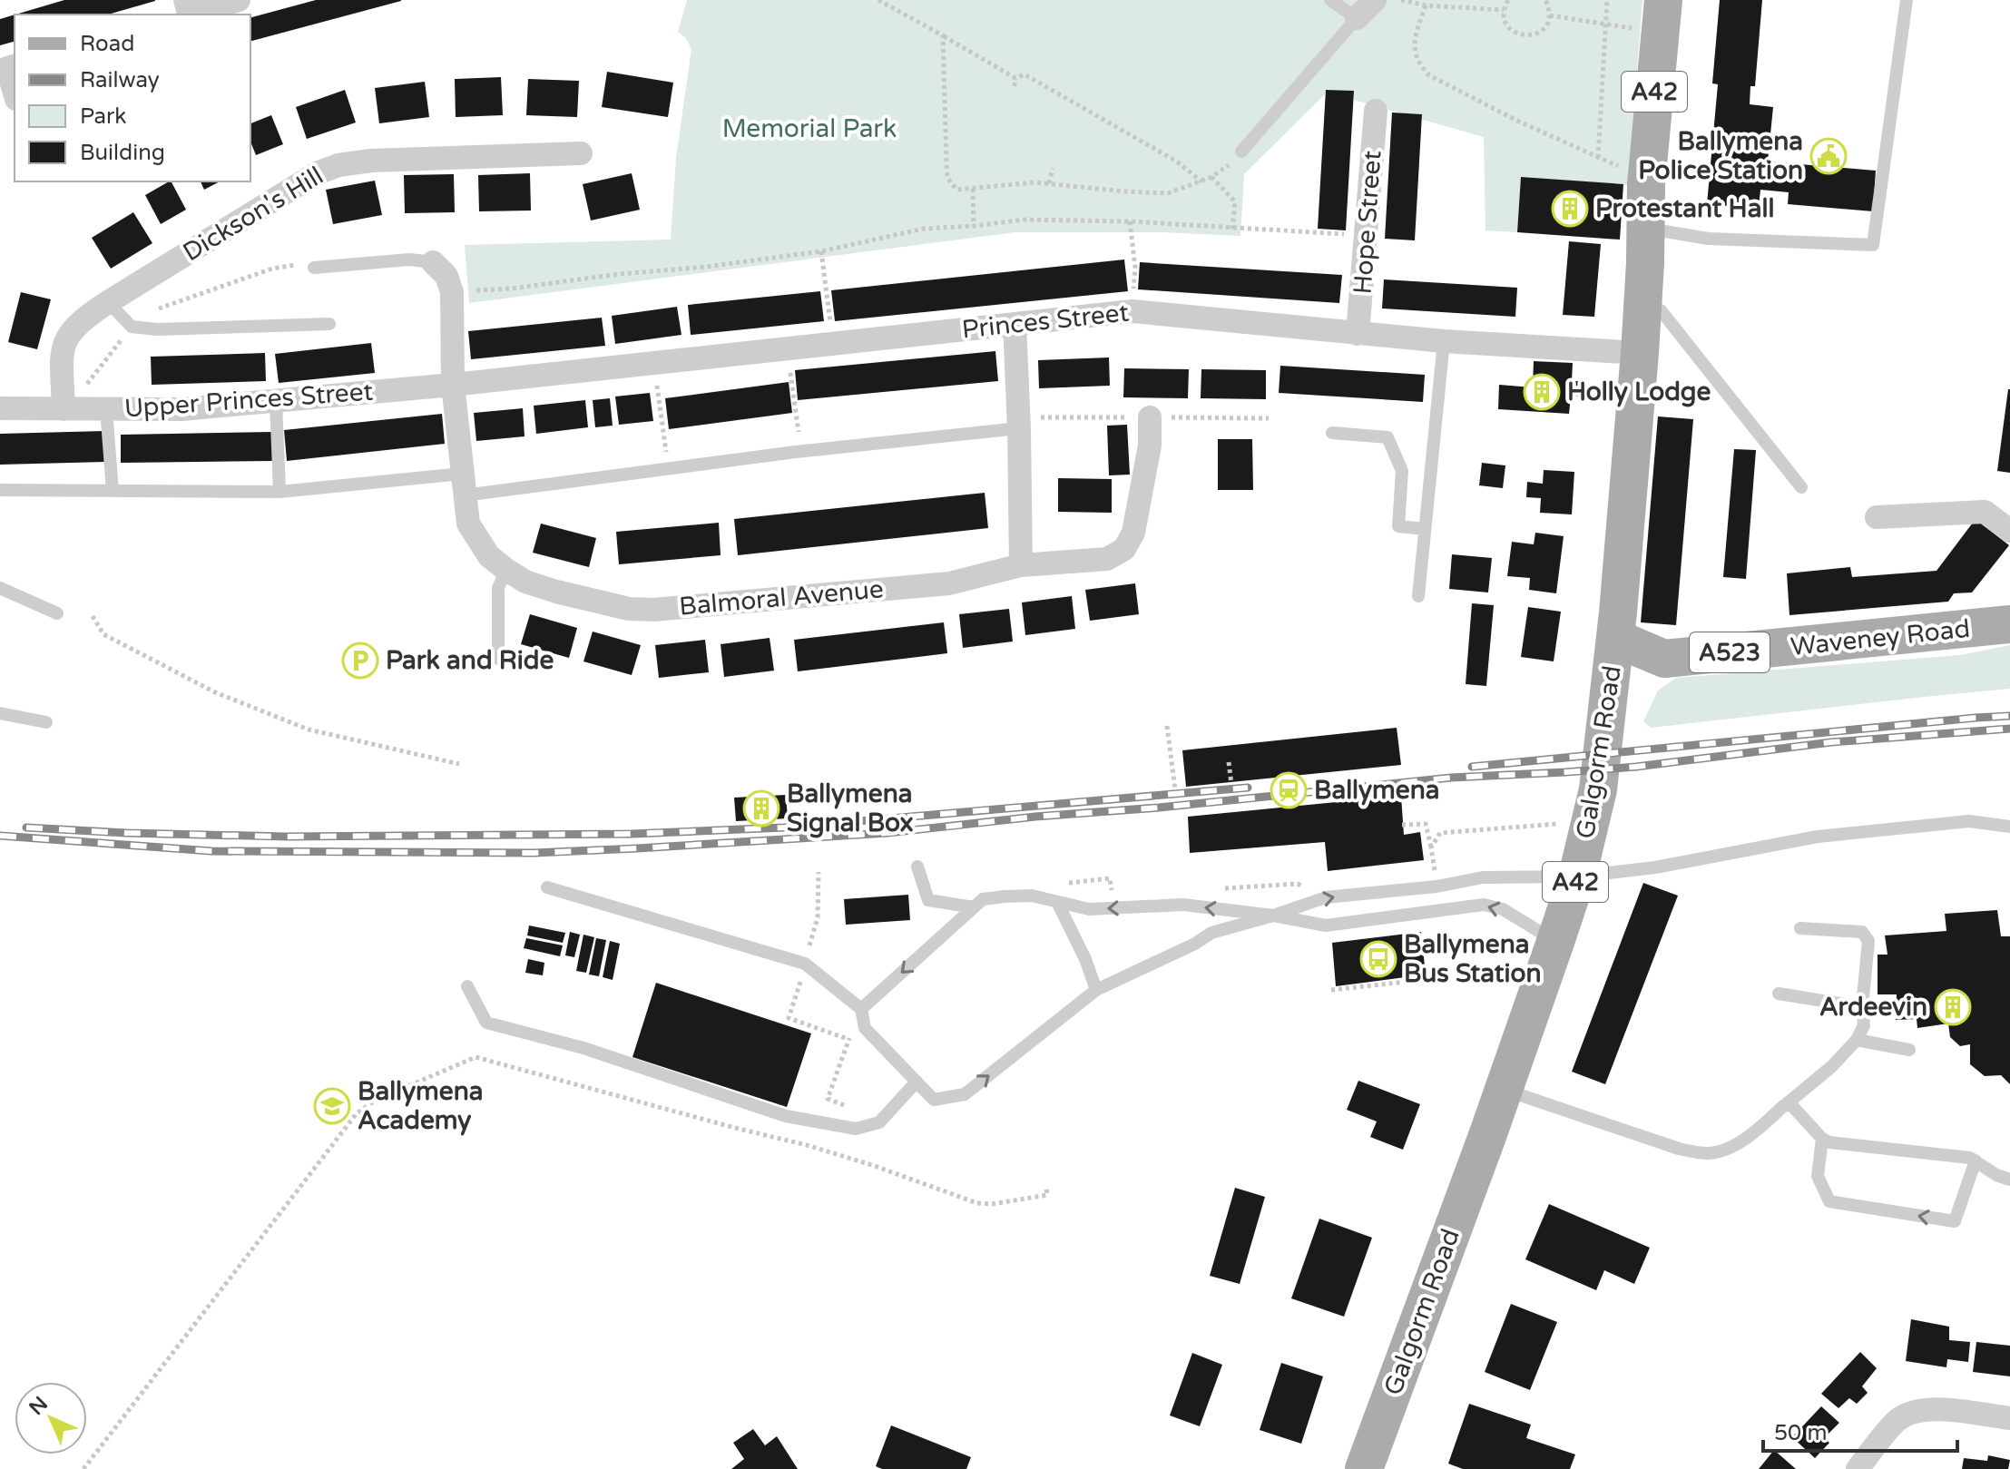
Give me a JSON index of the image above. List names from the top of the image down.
{
  "streets": {
    "main road": [
      "A42",
      "Waveney Road",
      "A523",
      "Galgorm Road"
    ],
    "street": [
      "Dickson's Hill",
      "Hope Street",
      "Princes Street",
      "Upper Princes Street",
      "Balmoral Avenue"
    ]
  },
  "crossings": [
    ["Dickson's Hill", "Upper Princes Street"],
    ["Hope Street", "Princes Street"],
    ["Princes Street", "Upper Princes Street"],
    ["Princes Street", "Balmoral Avenue"],
    ["Princes Street", "Galgorm Road"],
    ["Upper Princes Street", "Balmoral Avenue"],
    ["Waveney Road", "Galgorm Road"]
  ],
  "parks": ["Memorial Park"],
  "places": {
    "public building": ["Ballymena Police Station"],
    "building": [
      "Protestant Hall",
      "Holly Lodge",
      "Ballymena Signal Box",
      "Ardeevin"
    ],
    "parking": ["Park and Ride"],
    "station": ["Ballymena"],
    "bus stop": ["Ballymena Bus Station"],
    "school or university": ["Ballymena Academy"]
  },
  "legend": [
    "Road",
    "Railway",
    "Park",
    "Building"
  ],
  "scale_bar": "50 m",
  "north": "top left"
}
